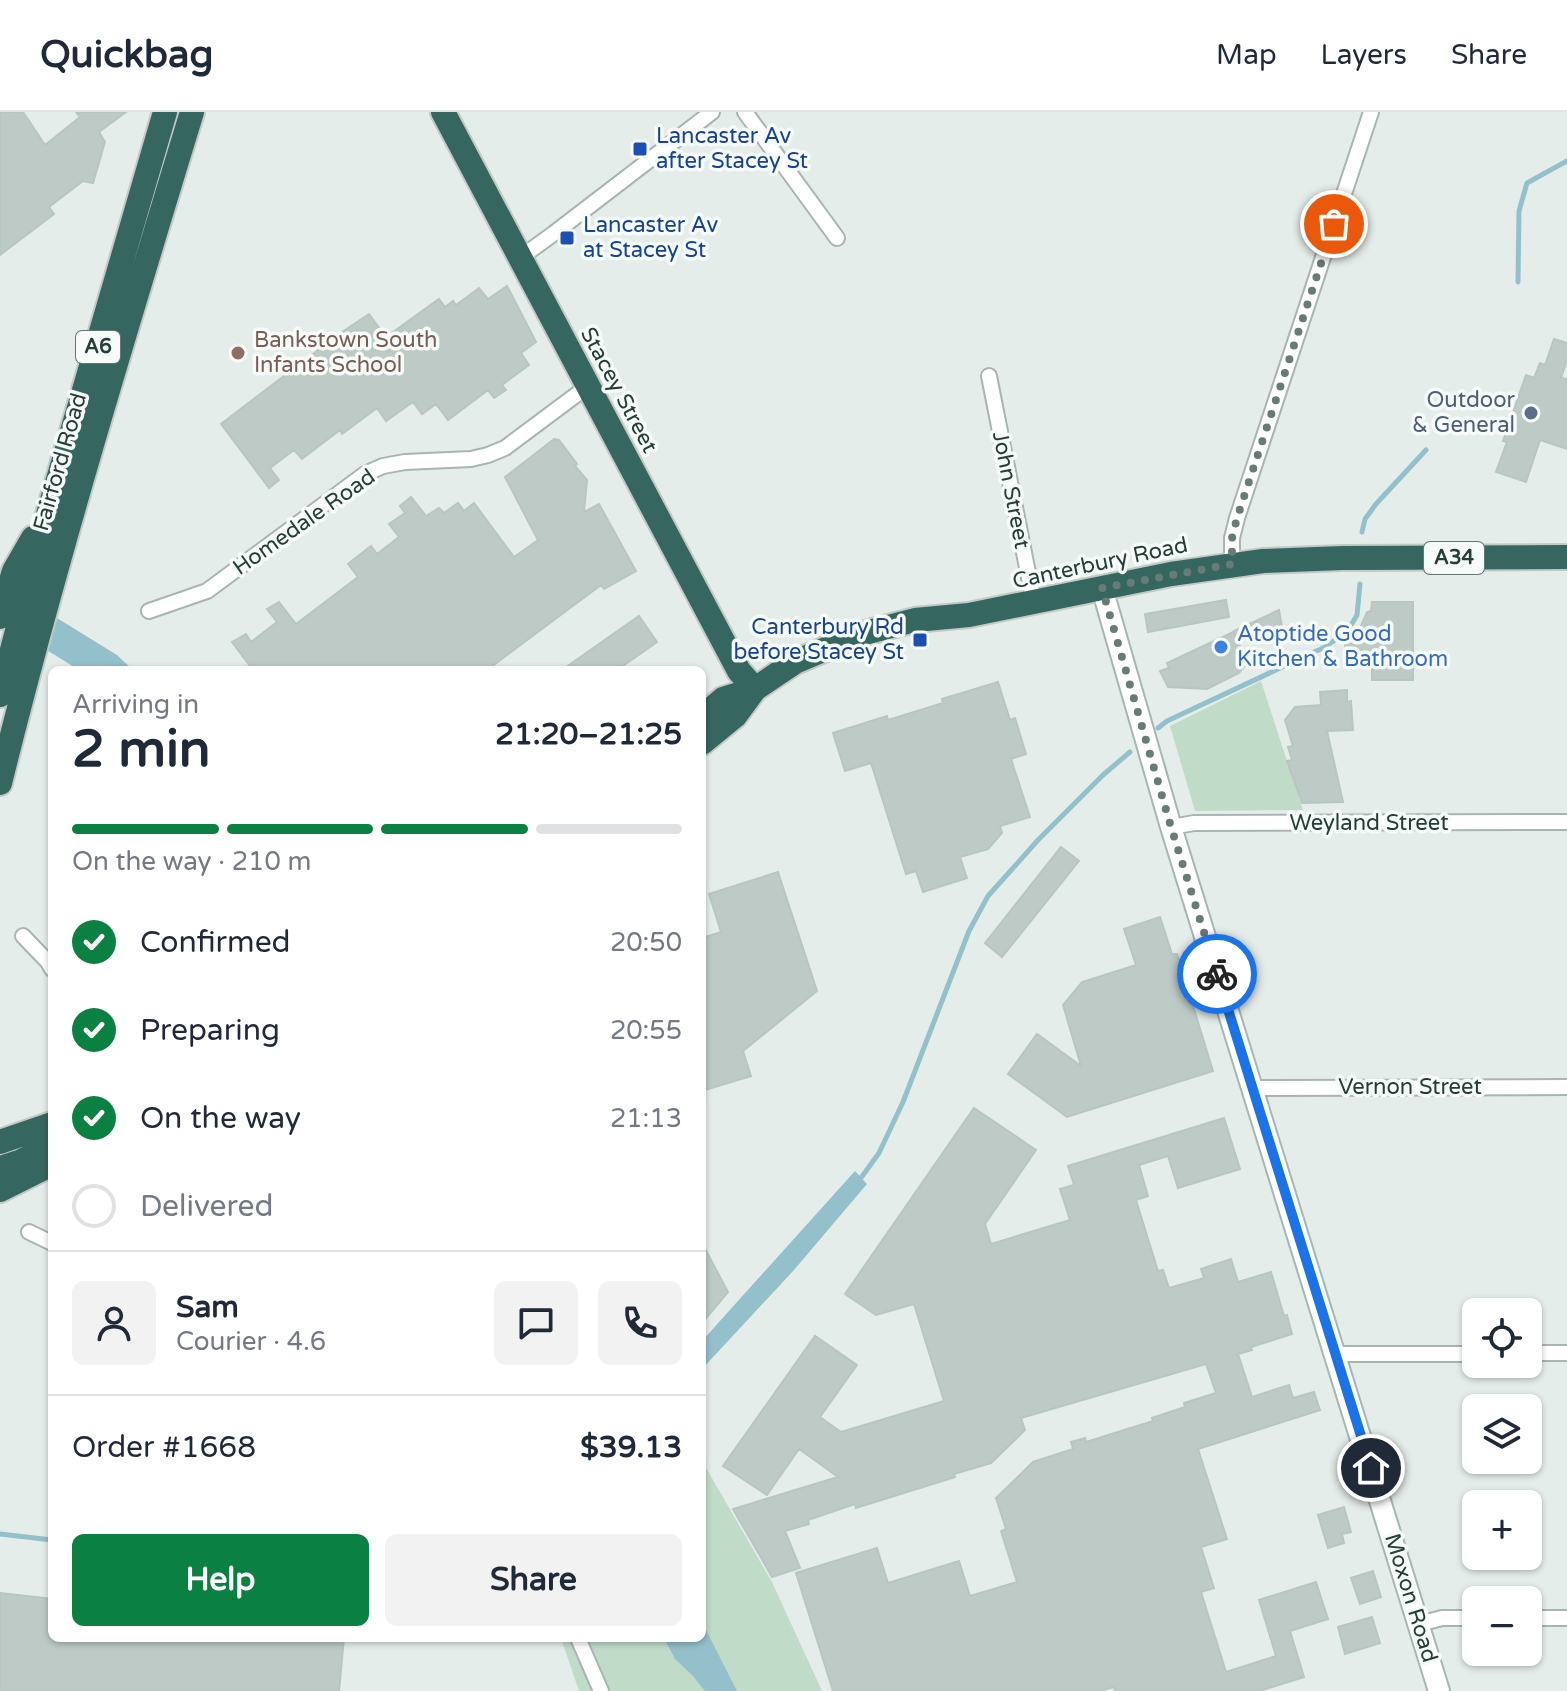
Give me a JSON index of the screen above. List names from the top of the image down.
{
  "streets": {
    "highway": [
      "A6",
      "Stacey Street",
      "Fairford Road",
      "A34",
      "Canterbury Road"
    ],
    "main road": ["Moxon Road"],
    "street": [
      "John Street",
      "Homedale Road",
      "Weyland Street",
      "Vernon Street"
    ]
  },
  "crossings": [
    ["Stacey Street", "Homedale Road"],
    ["Stacey Street", "Canterbury Road"],
    ["John Street", "Canterbury Road"],
    ["Canterbury Road", "Moxon Road"],
    ["Weyland Street", "Moxon Road"],
    ["Vernon Street", "Moxon Road"]
  ],
  "places": {
    "transit": ["Lancaster Av after Stacey St", "Lancaster Av at Stacey St", "Canterbury Rd before Stacey St"],
    "other": ["Bankstown South Infants School", "Outdoor & General", "Atoptide Good Kitchen & Bathroom"]
  },
  "page": {
    "header": "Quickbag",
    "nav": ["Map", "Layers", "Share"],
    "heading": ["2 min", "Arriving in", "21:20–21:25"],
    "panel": [
      "Sam",
      "Courier · 4.6",
      "Order #1668",
      "$39.13"
    ],
    "bar": "On the way · 210 m",
    "list": [
      ["Confirmed", "20:50"],
      ["Preparing", "20:55"],
      ["On the way", "21:13"],
      "Delivered"
    ],
    "map_buttons": ["+", "−"],
    "buttons": ["Help", "Share"]
  }
}
